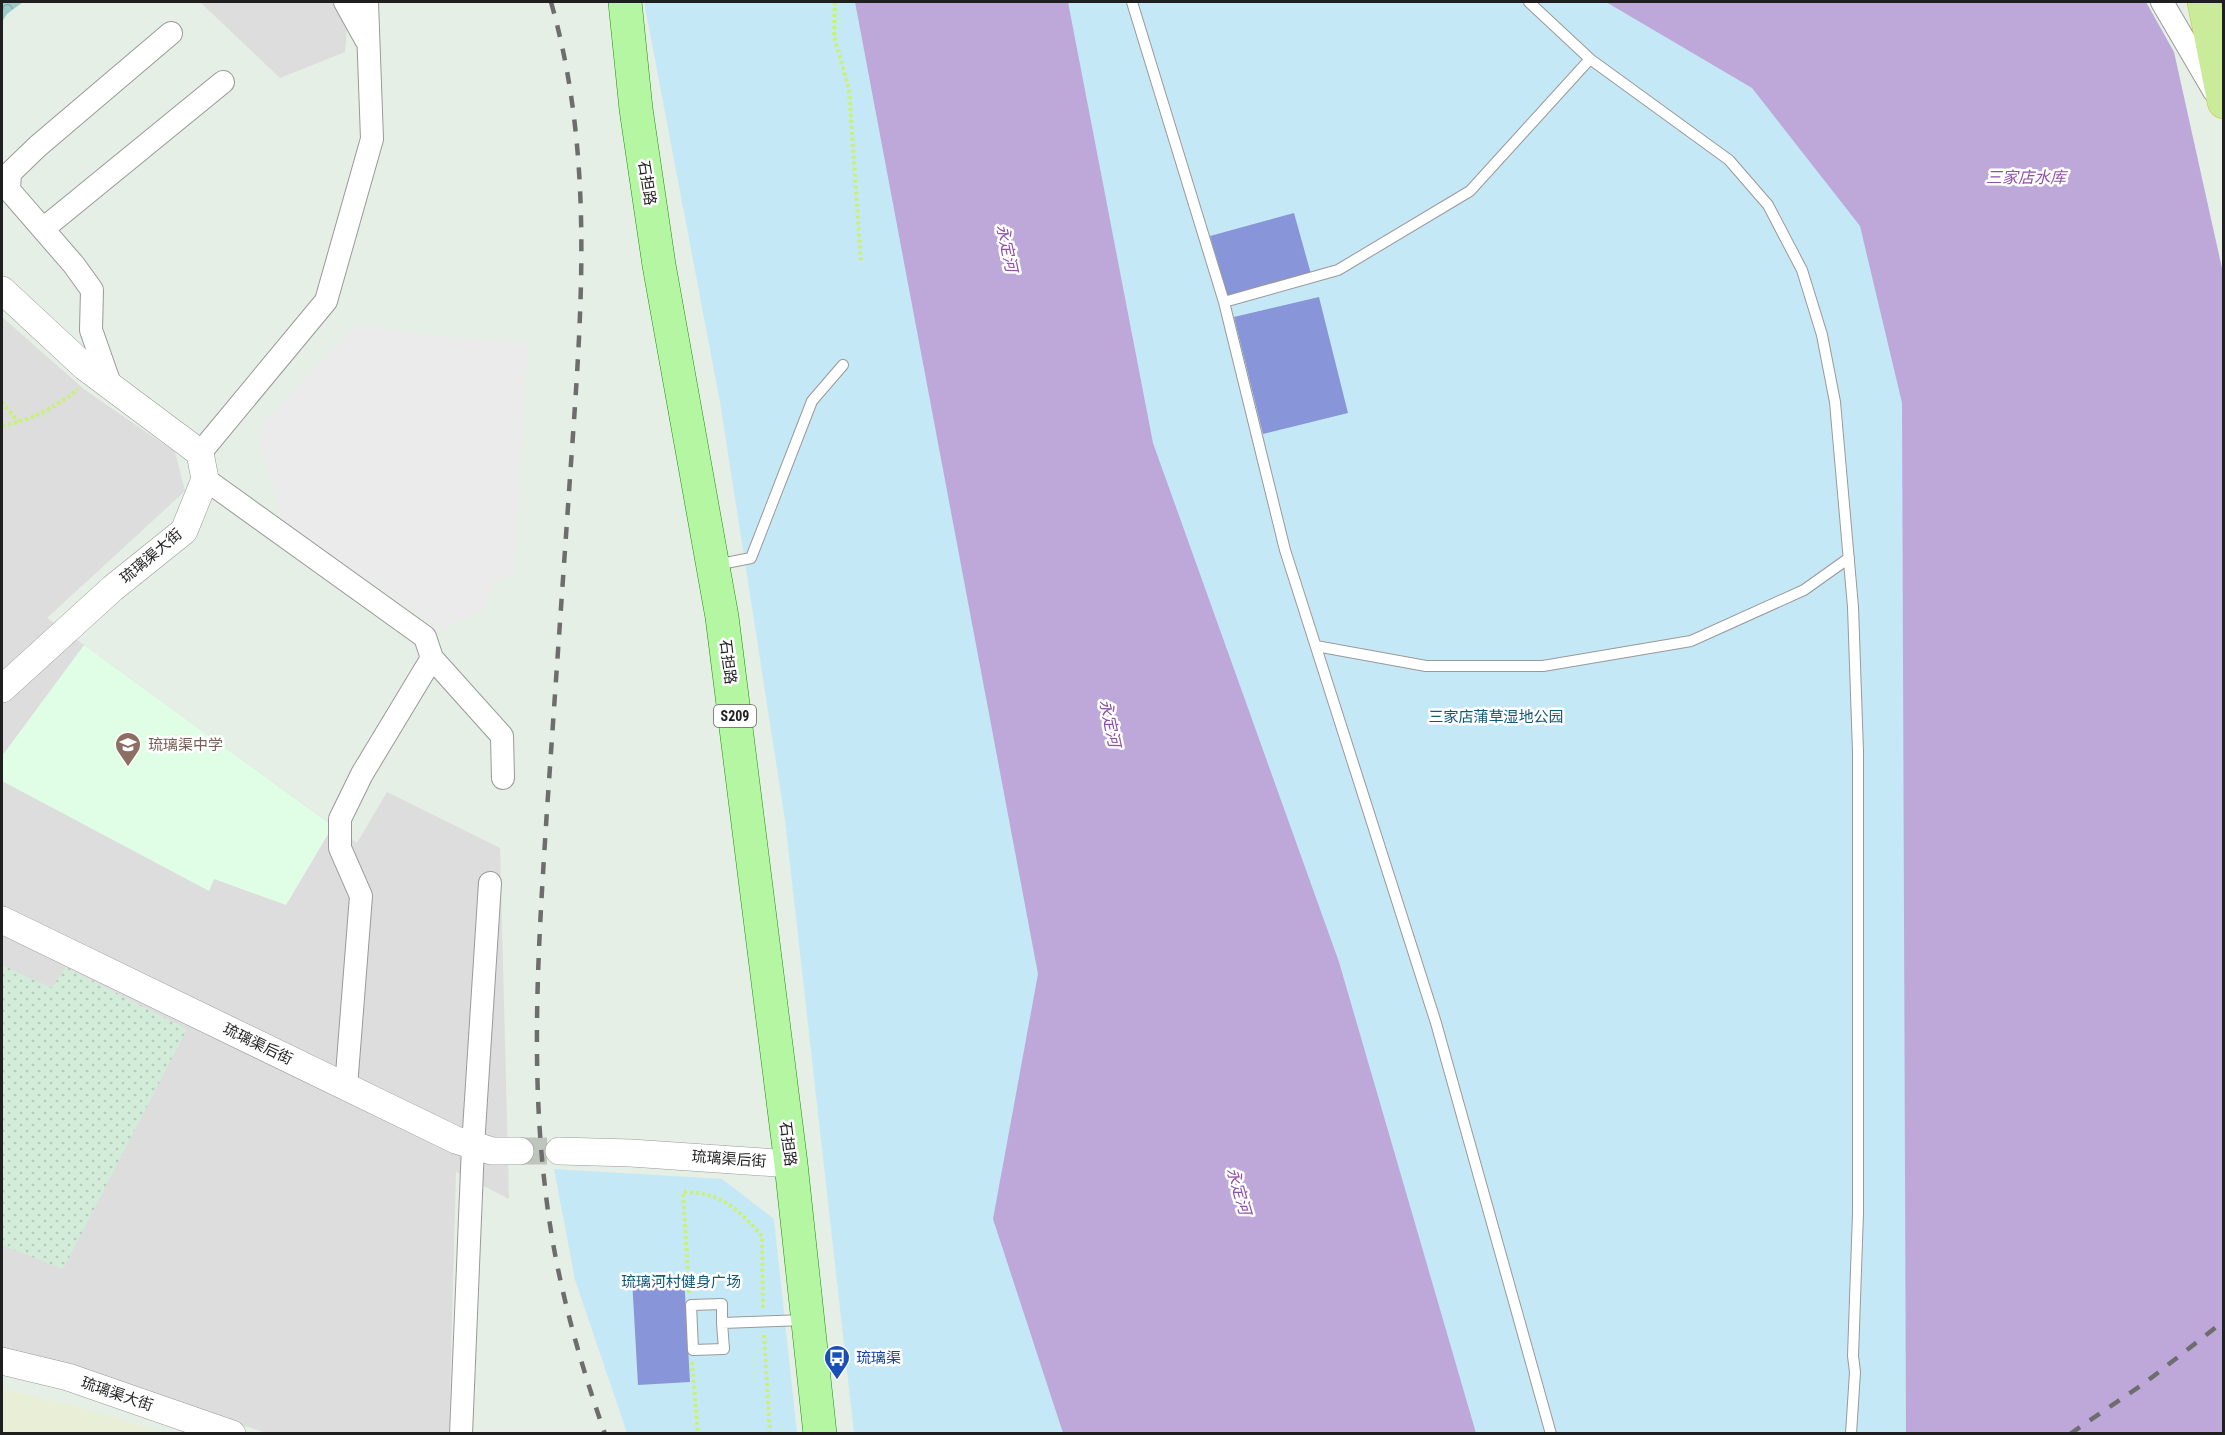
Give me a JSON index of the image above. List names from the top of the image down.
{
  "streets": {
    "main road": ["石担路", "S209"],
    "street": ["琉璃渠大街", "琉璃渠后街"]
  },
  "crossings": [
    ["石担路", "琉璃渠后街"]
  ],
  "water": ["三家店水库", "永定河"],
  "parks": ["三家店蒲草湿地公园", "琉璃河村健身广场"],
  "places": {
    "school or university": ["琉璃渠中学"],
    "bus stop": ["琉璃渠"]
  }
}
